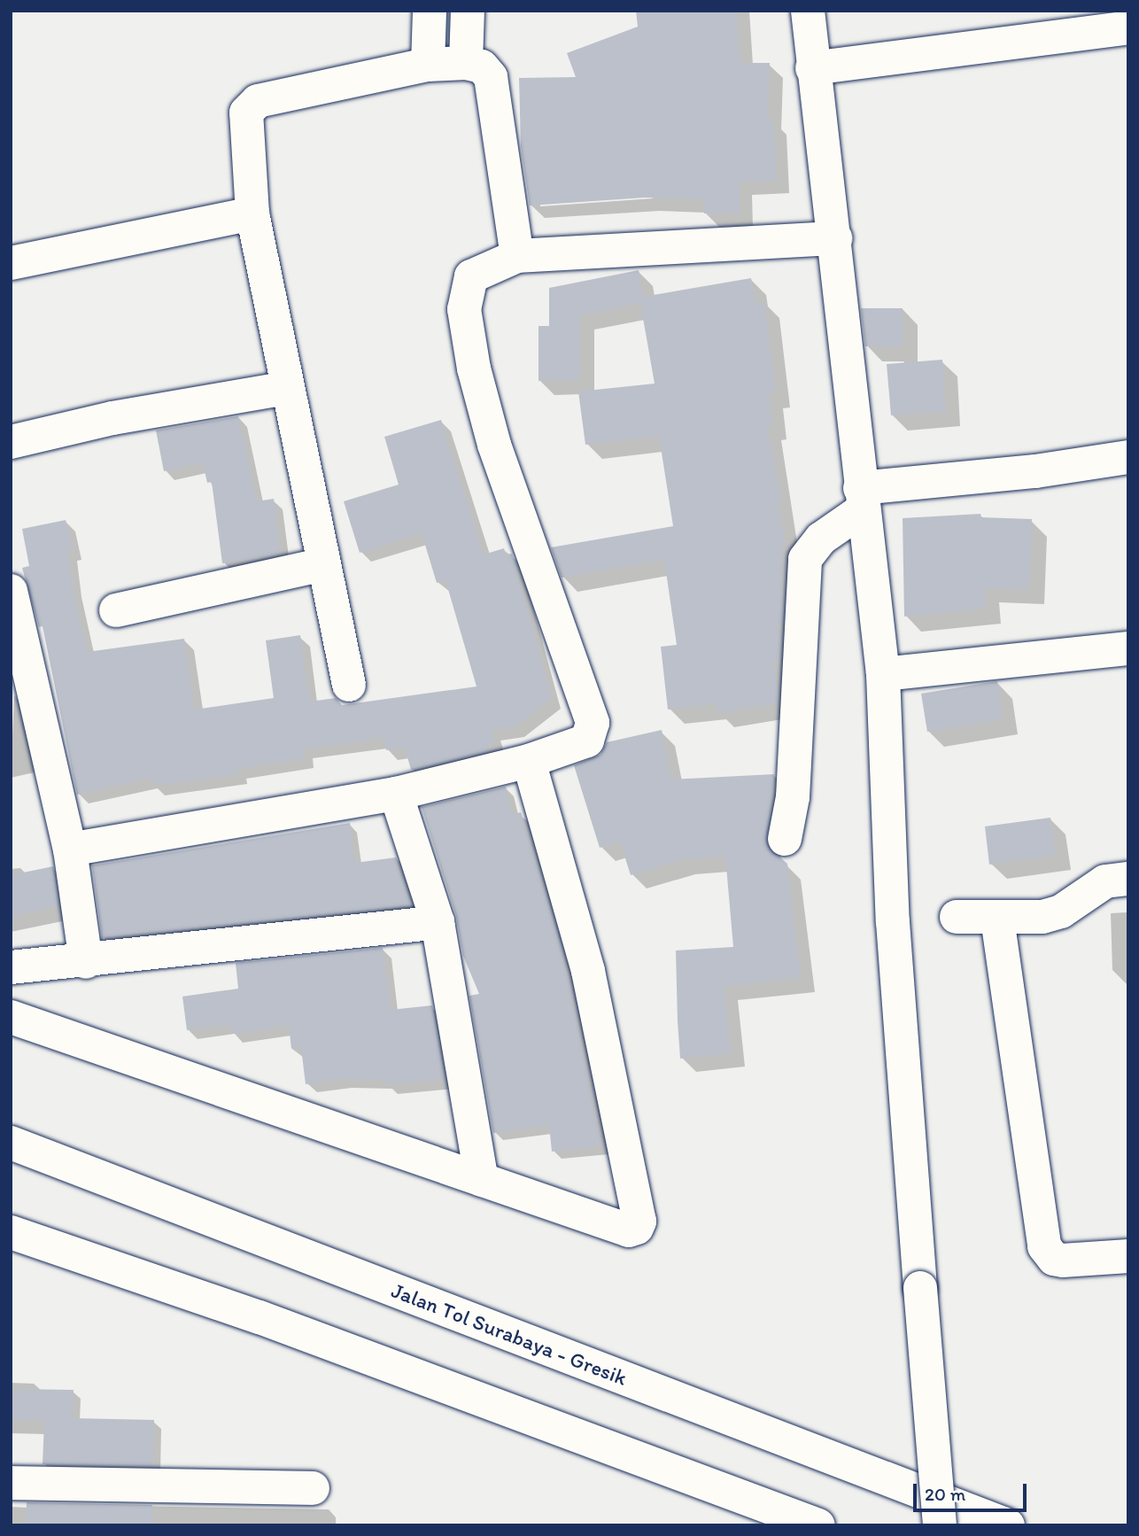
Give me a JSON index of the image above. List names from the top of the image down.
{
  "streets": {
    "main road": ["Jalan Tol Surabaya - Gresik"]
  },
  "scale_bar": "20 m"
}
